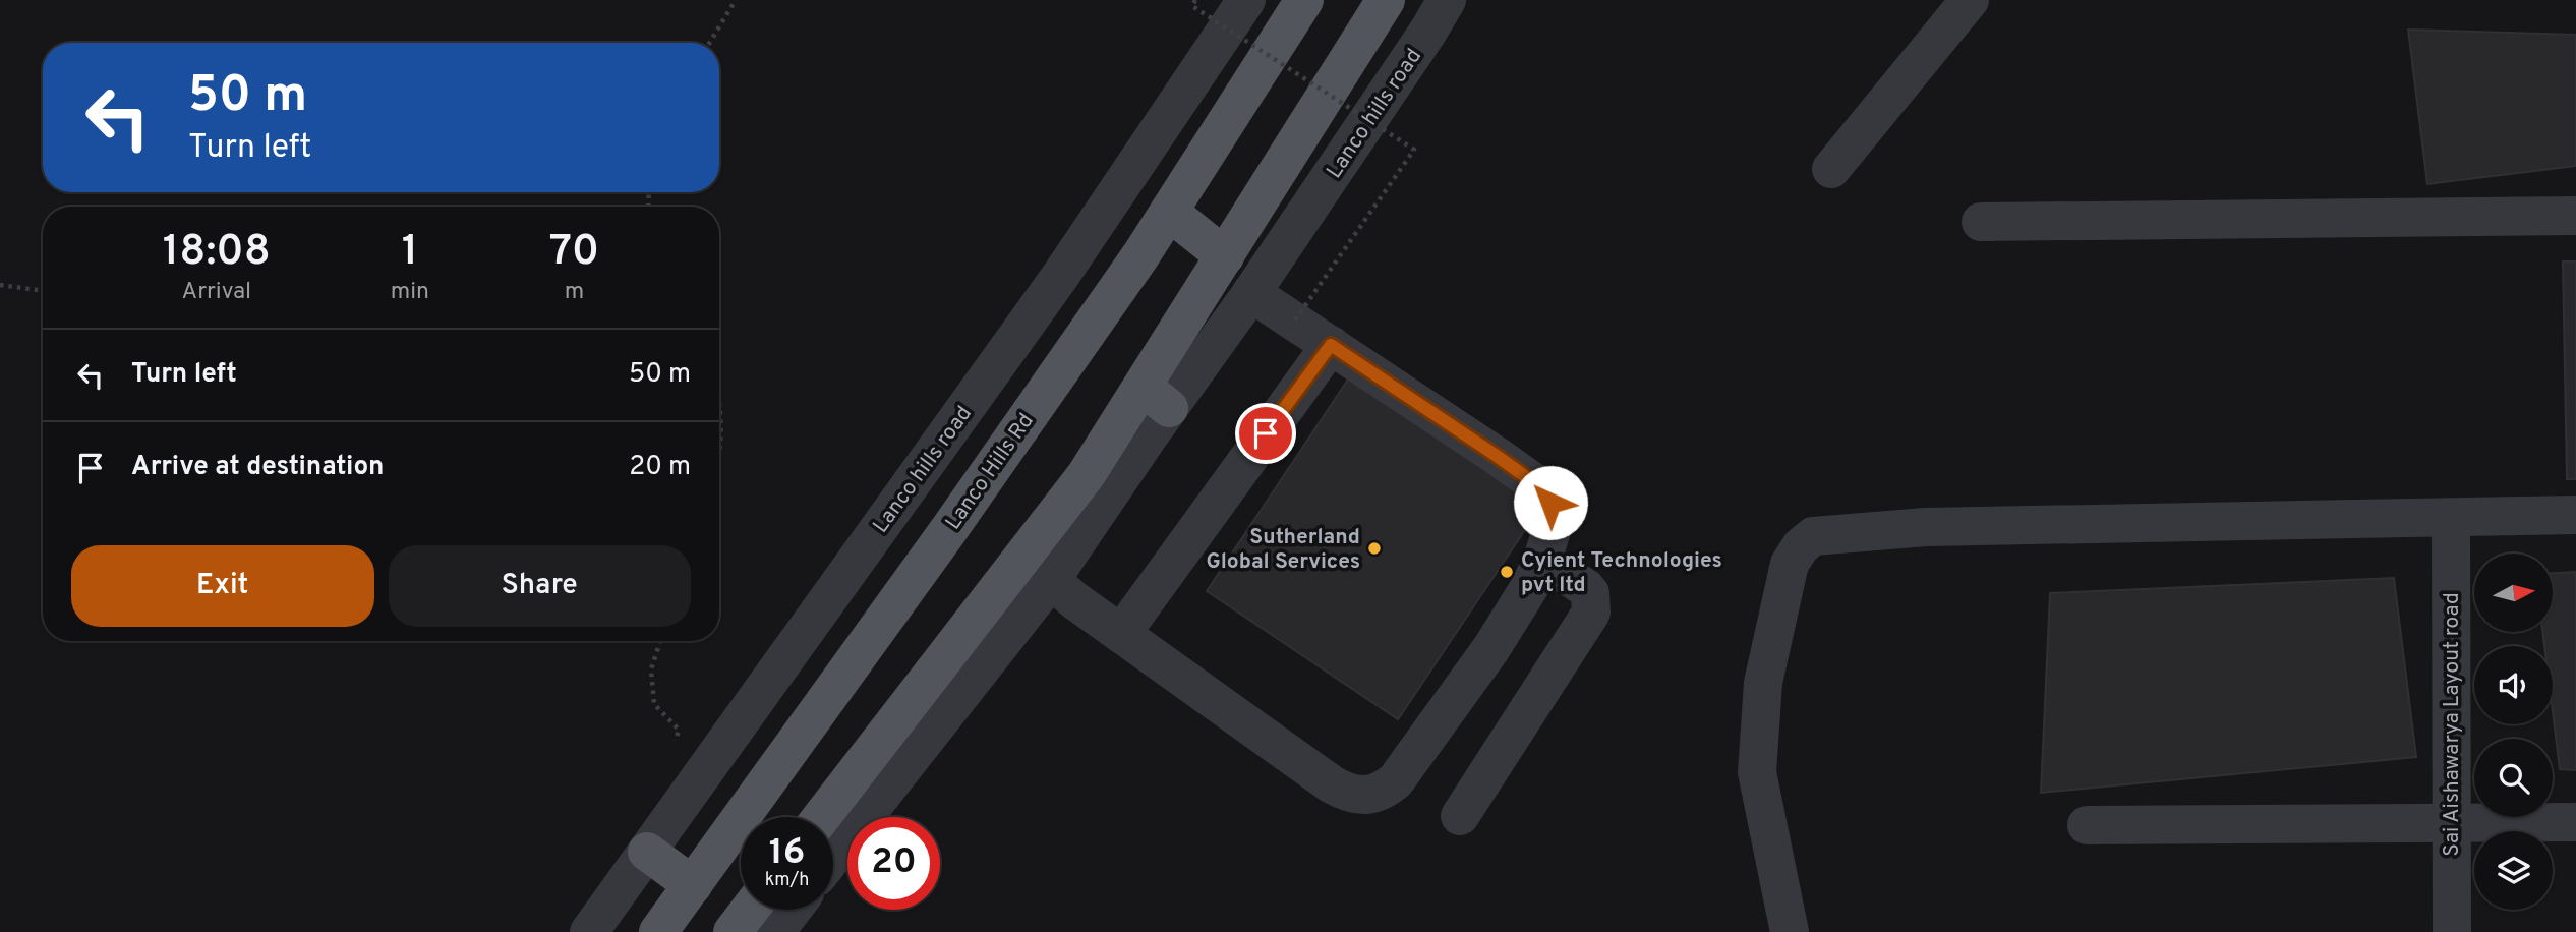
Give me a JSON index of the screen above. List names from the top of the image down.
{
  "streets": {
    "main road": ["Lanco Hills Rd"],
    "street": ["Lanco hills road", "Sai Aishawarya Layout road"]
  },
  "places": ["Sutherland Global Services", "Cyient Technologies pvt ltd"],
  "north": "right",
  "page": {
    "turn": ["50 m", "Turn left"],
    "eta": [
      "18:08",
      "Arrival",
      "1",
      "min",
      "70",
      "m"
    ],
    "list": [
      {
        "name": "Turn left",
        "value": "50 m"
      },
      {
        "name": "Arrive at destination",
        "value": "20 m"
      }
    ],
    "buttons": ["Exit", "Share"],
    "speed": "16 km/h",
    "limit": "20"
  }
}
